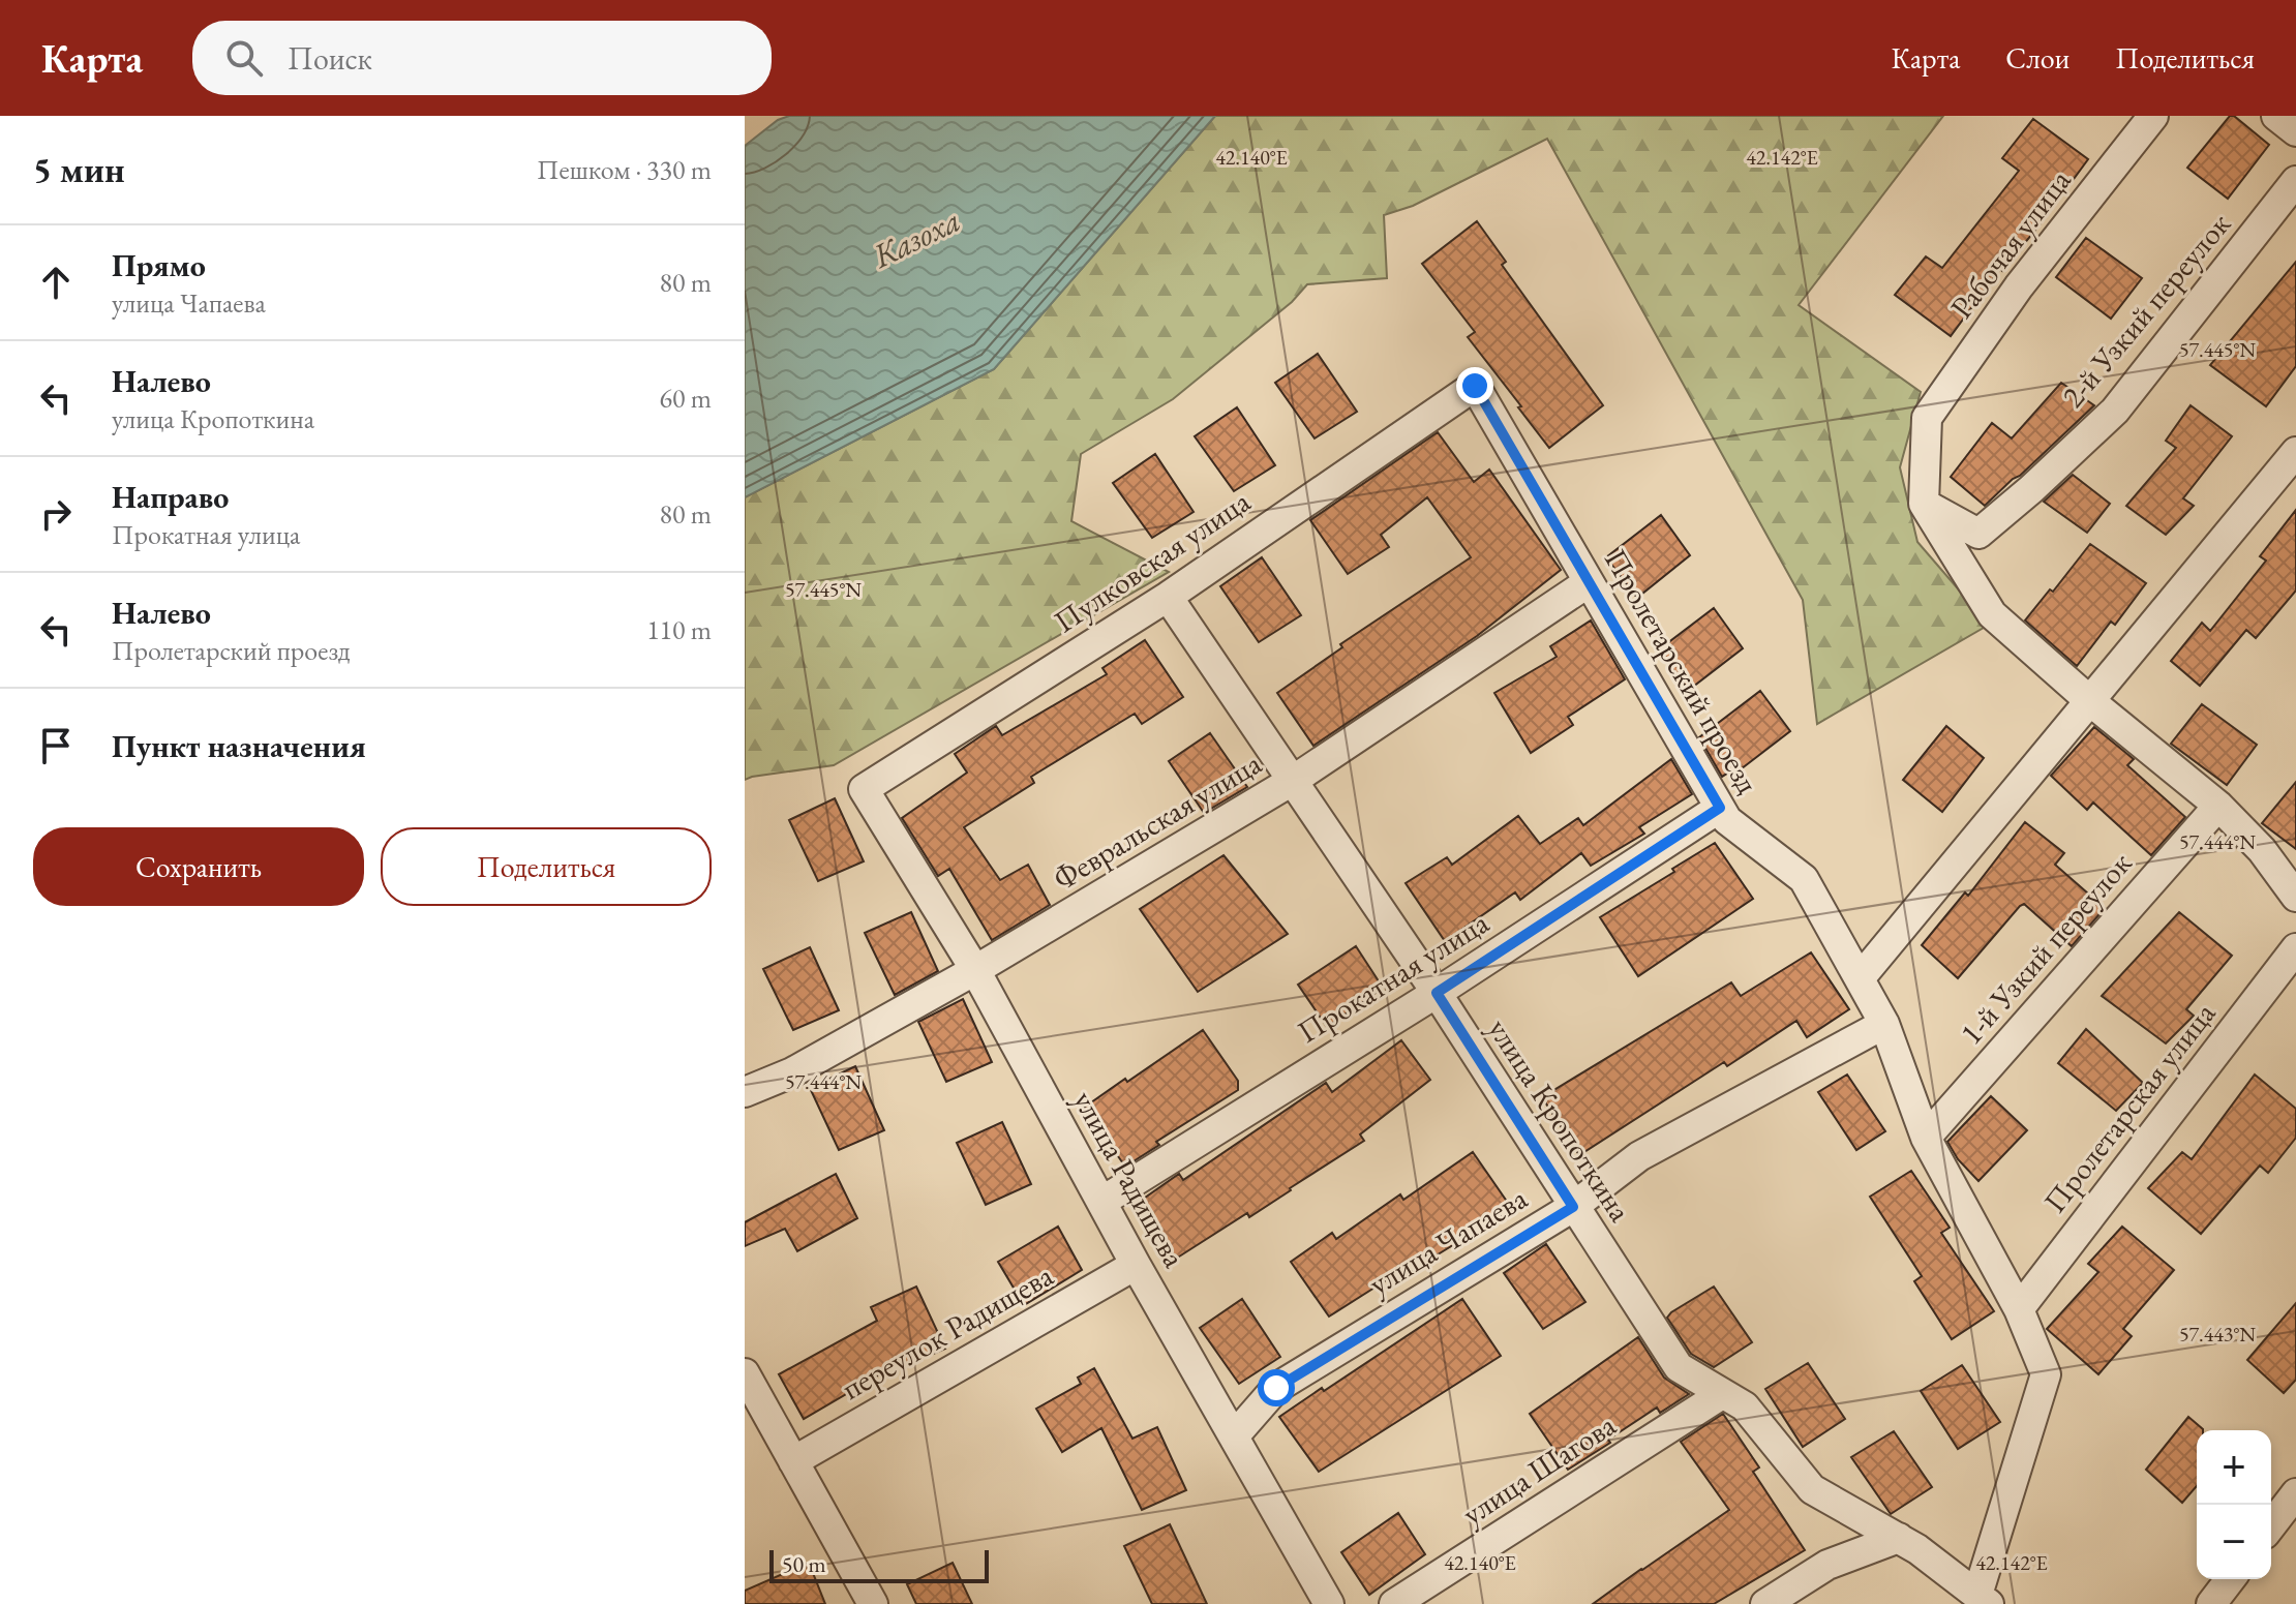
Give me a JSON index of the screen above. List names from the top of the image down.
{
  "streets": {
    "street": [
      "Рабочая улица",
      "2-й Узкий переулок",
      "Пулковская улица",
      "Пролетарский проезд",
      "Февральская улица",
      "1-й Узкий переулок",
      "Прокатная улица",
      "Пролетарская улица",
      "улица Кропоткина",
      "улица Радищева",
      "улица Чапаева",
      "переулок Радищева",
      "улица Шагова"
    ]
  },
  "crossings": [
    ["Рабочая улица", "2-й Узкий переулок"],
    ["Пулковская улица", "Пролетарский проезд"],
    ["Пулковская улица", "улица Кропоткина"],
    ["Пулковская улица", "улица Радищева"],
    ["Пролетарский проезд", "Февральская улица"],
    ["Пролетарский проезд", "1-й Узкий переулок"],
    ["Пролетарский проезд", "Прокатная улица"],
    ["Пролетарский проезд", "Пролетарская улица"],
    ["Пролетарский проезд", "улица Кропоткина"],
    ["Пролетарский проезд", "улица Чапаева"],
    ["Февральская улица", "улица Кропоткина"],
    ["Февральская улица", "улица Радищева"],
    ["Прокатная улица", "улица Кропоткина"],
    ["Прокатная улица", "улица Радищева"],
    ["улица Кропоткина", "улица Чапаева"],
    ["улица Кропоткина", "улица Шагова"],
    ["улица Радищева", "улица Чапаева"],
    ["улица Радищева", "переулок Радищева"]
  ],
  "water": ["Казоха"],
  "scale_bar": "50 m",
  "page": {
    "header": "Карта",
    "search": "Поиск",
    "nav": ["Карта", "Слои", "Поделиться"],
    "heading": ["5 мин", "Пешком · 330 m"],
    "list": [
      ["Прямо", "улица Чапаева", "80 m"],
      ["Налево", "улица Кропоткина", "60 m"],
      ["Направо", "Прокатная улица", "80 m"],
      ["Налево", "Пролетарский проезд", "110 m"],
      "Пункт назначения"
    ],
    "buttons": ["Сохранить", "Поделиться"],
    "map_buttons": ["+", "−"],
    "scale": "50 m"
  },
  "coordinates": [
    "42.140°E",
    "42.142°E",
    "57.445°N",
    "57.444°N",
    "57.443°N"
  ]
}
